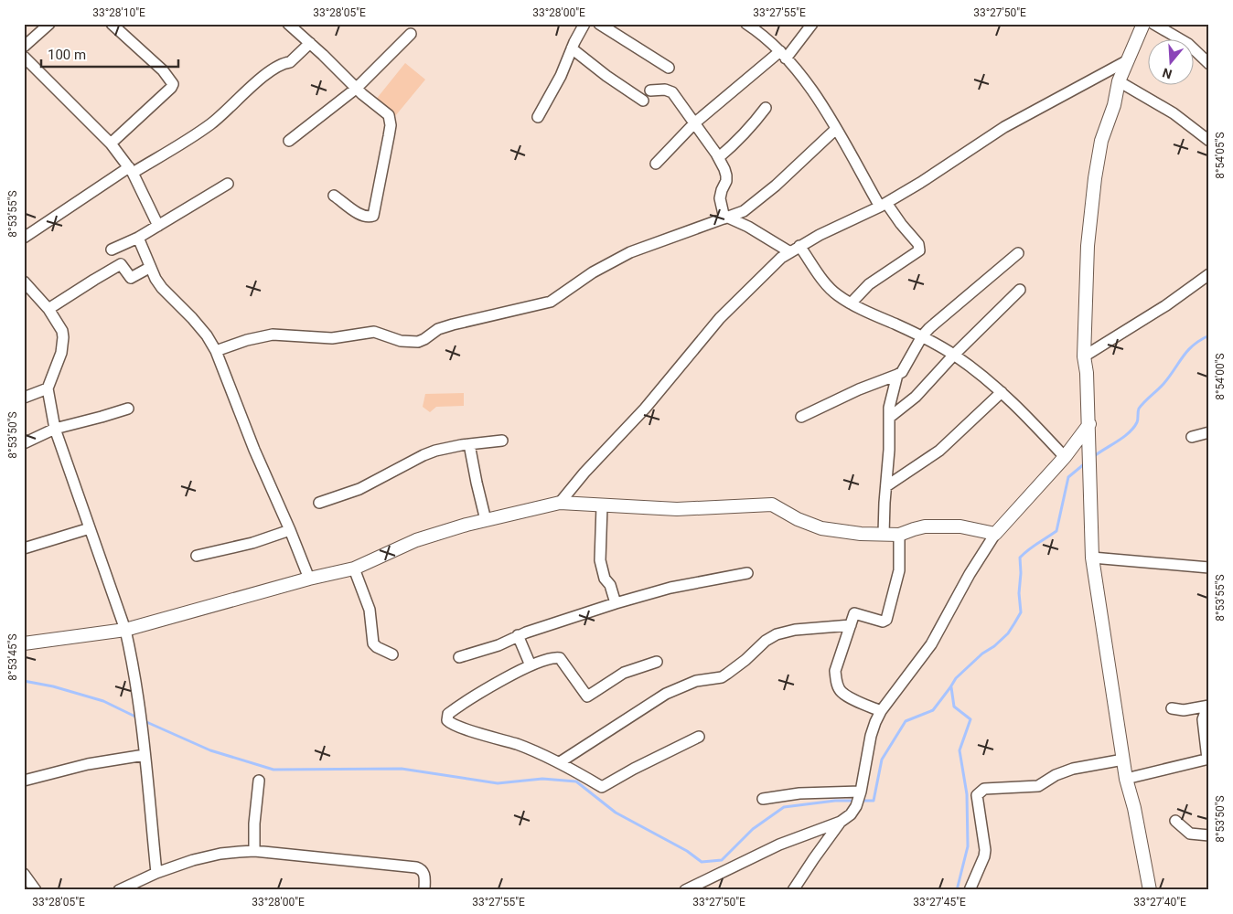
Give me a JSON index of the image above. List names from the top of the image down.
{
  "scale_bar": "100 m",
  "north": "bottom",
  "coordinates": [
    "33°28'10\"E",
    "33°28'05\"E",
    "33°28'00\"E",
    "33°27'55\"E",
    "33°27'50\"E",
    "8°54'05\"S",
    "8°53'55\"S",
    "8°54'00\"S",
    "8°53'50\"S",
    "8°53'45\"S",
    "33°27'45\"E",
    "33°27'40\"E"
  ]
}
